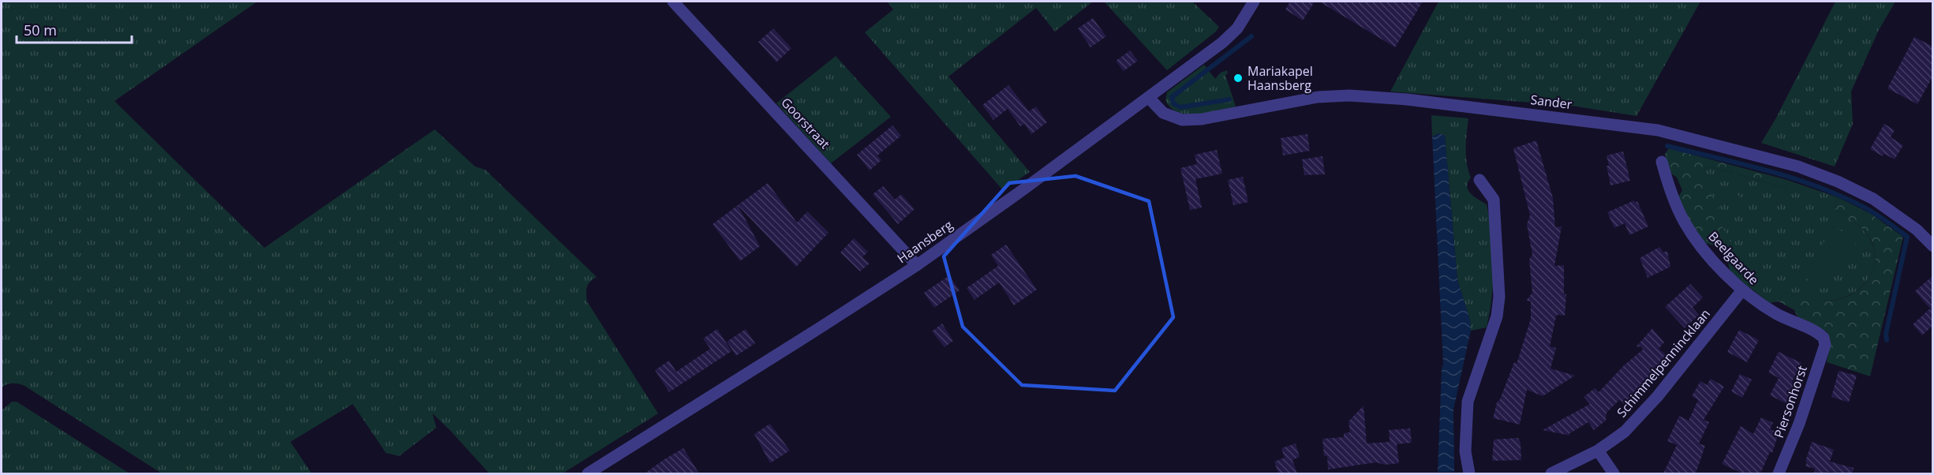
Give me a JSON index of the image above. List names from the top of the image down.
{
  "streets": {
    "street": [
      "Sander",
      "Goorstraat",
      "Haansberg",
      "Beelgaarde",
      "Schimmelpennincklaan",
      "Piersonhorst"
    ]
  },
  "crossings": [
    ["Sander", "Haansberg"],
    ["Goorstraat", "Haansberg"],
    ["Beelgaarde", "Schimmelpennincklaan"],
    ["Beelgaarde", "Piersonhorst"]
  ],
  "places": ["Mariakapel Haansberg"],
  "scale_bar": "50 m"
}
